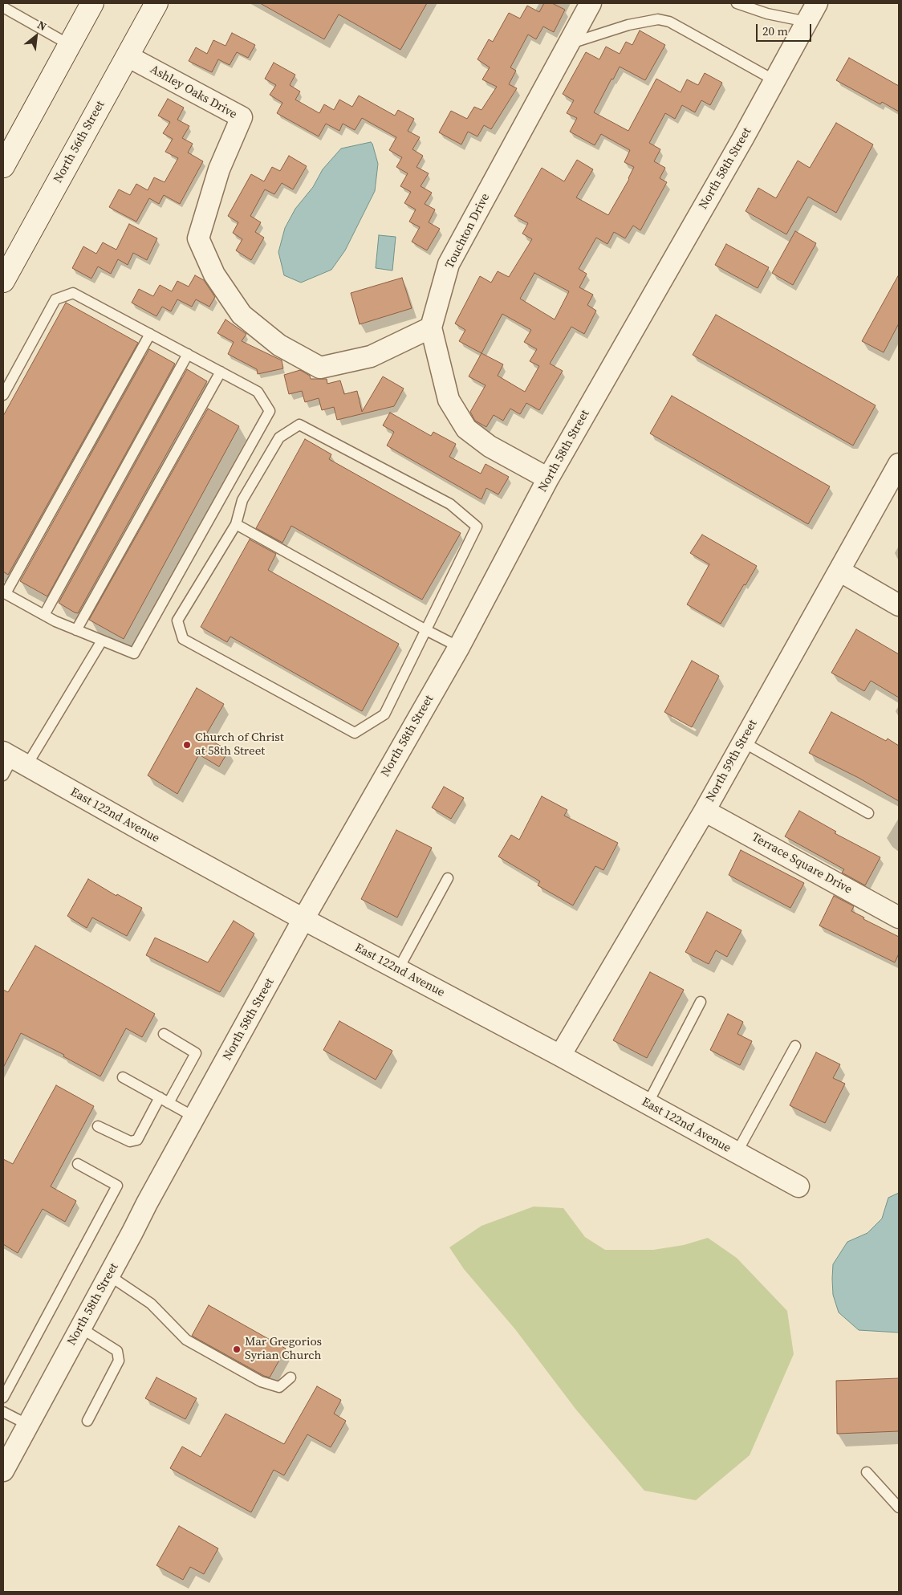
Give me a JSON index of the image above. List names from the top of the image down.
{
  "streets": {
    "main road": ["North 56th Street"],
    "street": [
      "Ashley Oaks Drive",
      "North 58th Street",
      "Touchton Drive",
      "North 59th Street",
      "East 122nd Avenue",
      "Terrace Square Drive"
    ]
  },
  "crossings": [
    ["Ashley Oaks Drive", "North 56th Street"],
    ["Ashley Oaks Drive", "Touchton Drive"],
    ["North 58th Street", "Touchton Drive"],
    ["North 58th Street", "East 122nd Avenue"],
    ["North 59th Street", "East 122nd Avenue"],
    ["North 59th Street", "Terrace Square Drive"]
  ],
  "places": ["Church of Christ at 58th Street", "Mar Gregorios Syrian Church"],
  "scale_bar": "20 m",
  "north": "top right"
}
